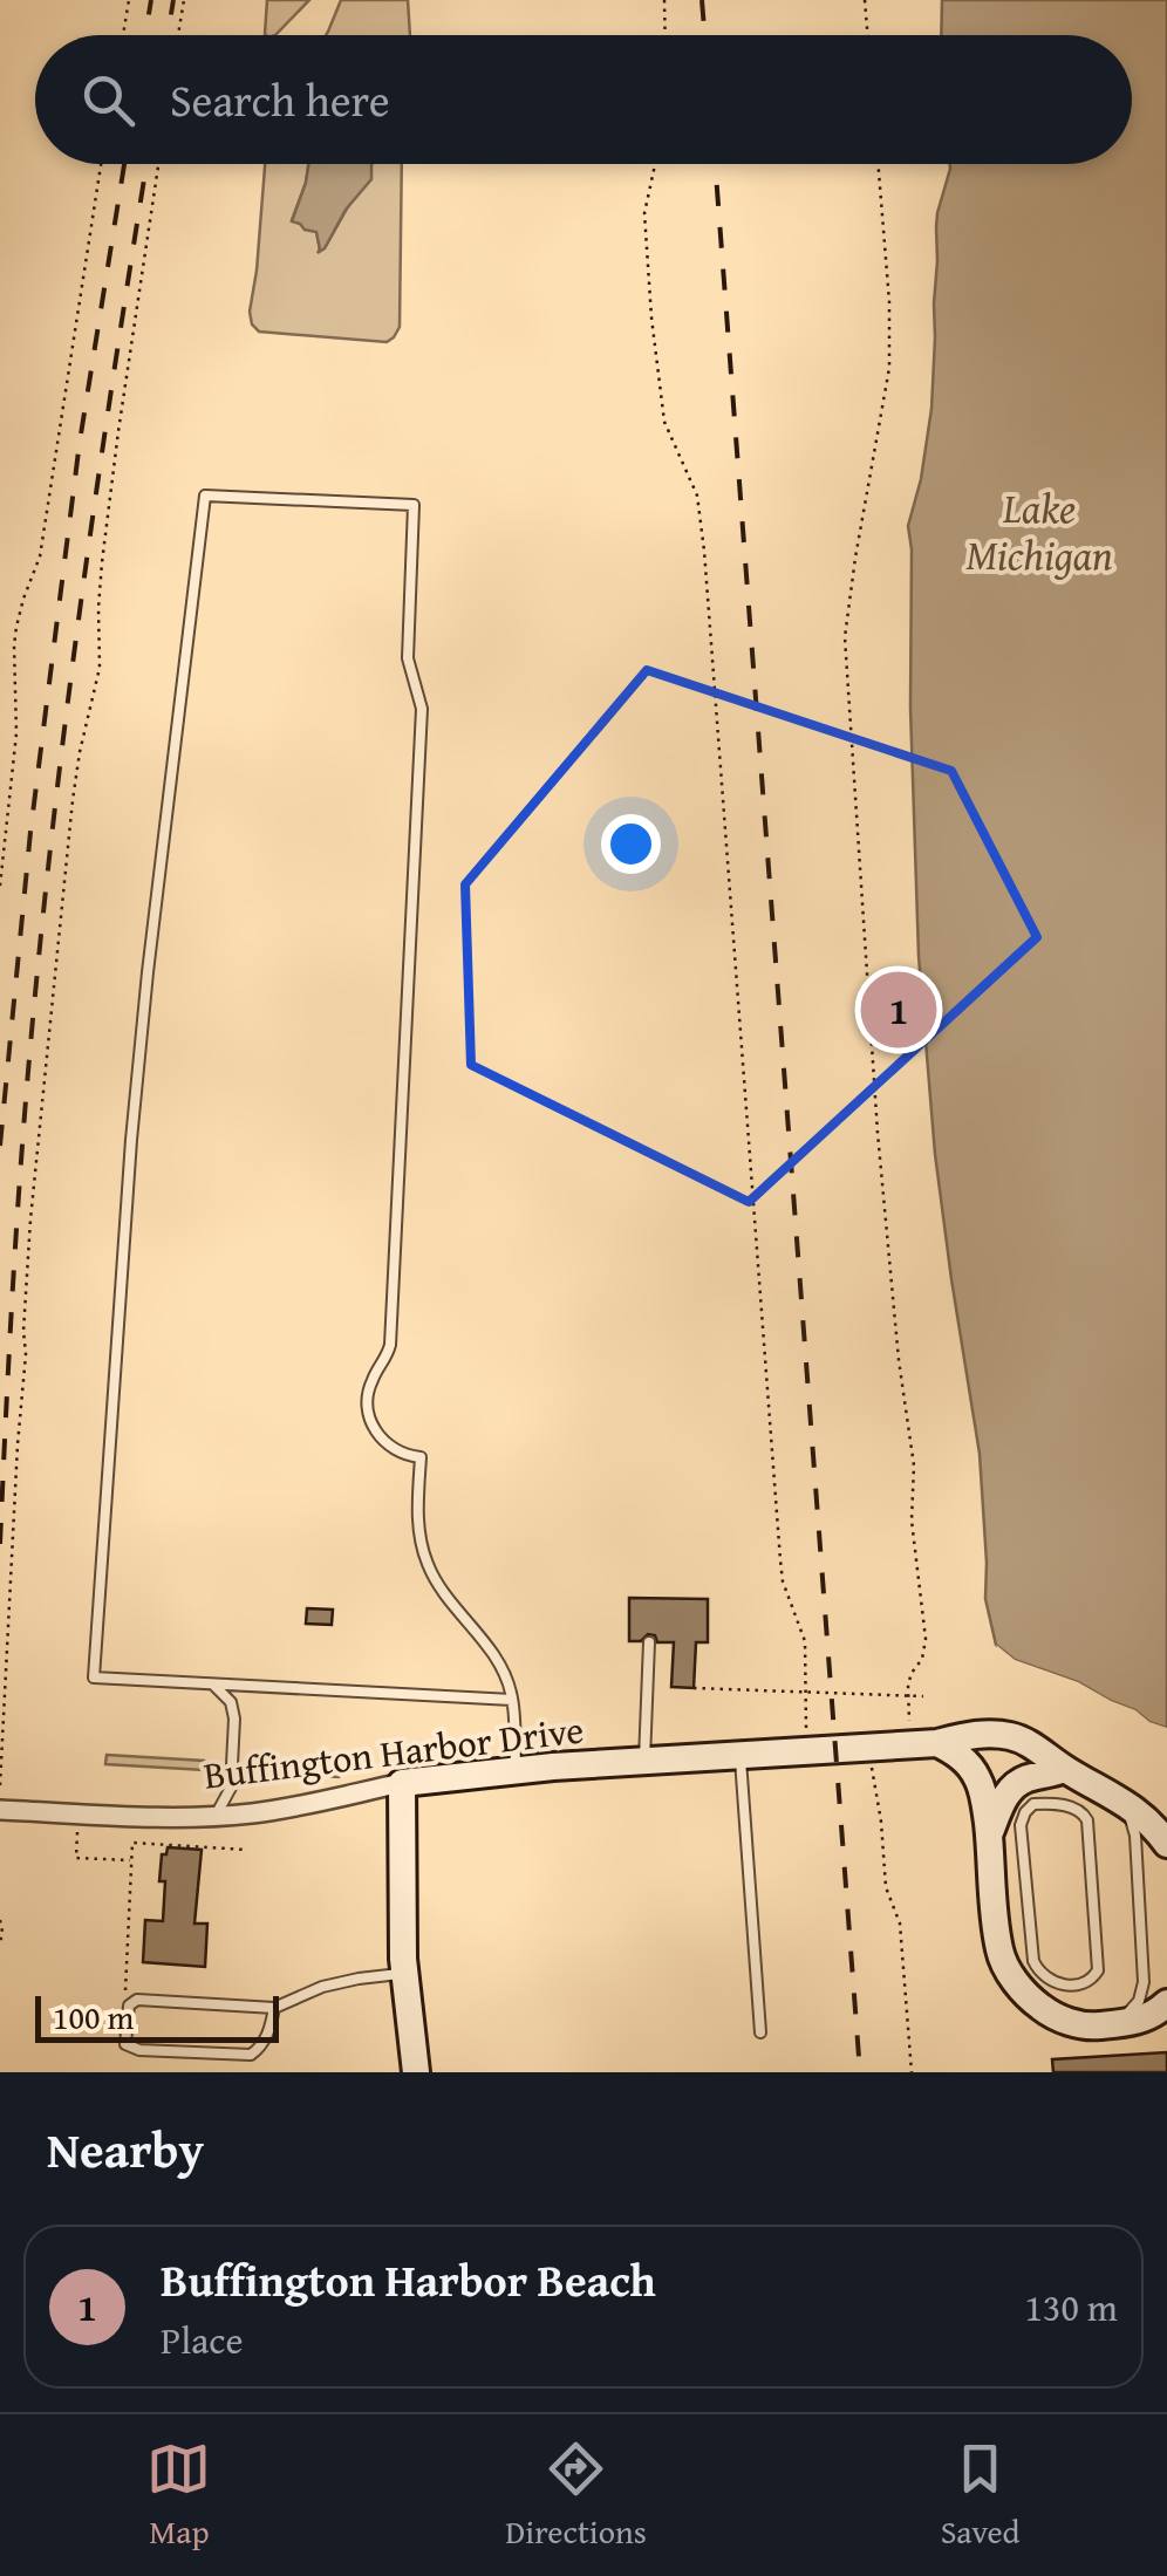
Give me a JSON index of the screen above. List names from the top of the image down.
{
  "streets": {
    "street": ["Buffington Harbor Drive"]
  },
  "water": ["Lake Michigan"],
  "scale_bar": "100 m",
  "page": {
    "search": "Search here",
    "pins": "1",
    "scale": "100 m",
    "heading": "Nearby",
    "list": [
      {
        "mark": "1",
        "name": "Buffington Harbor Beach",
        "note": "Place",
        "value": "130 m"
      }
    ],
    "nav": ["Map", "Directions", "Saved"]
  }
}
